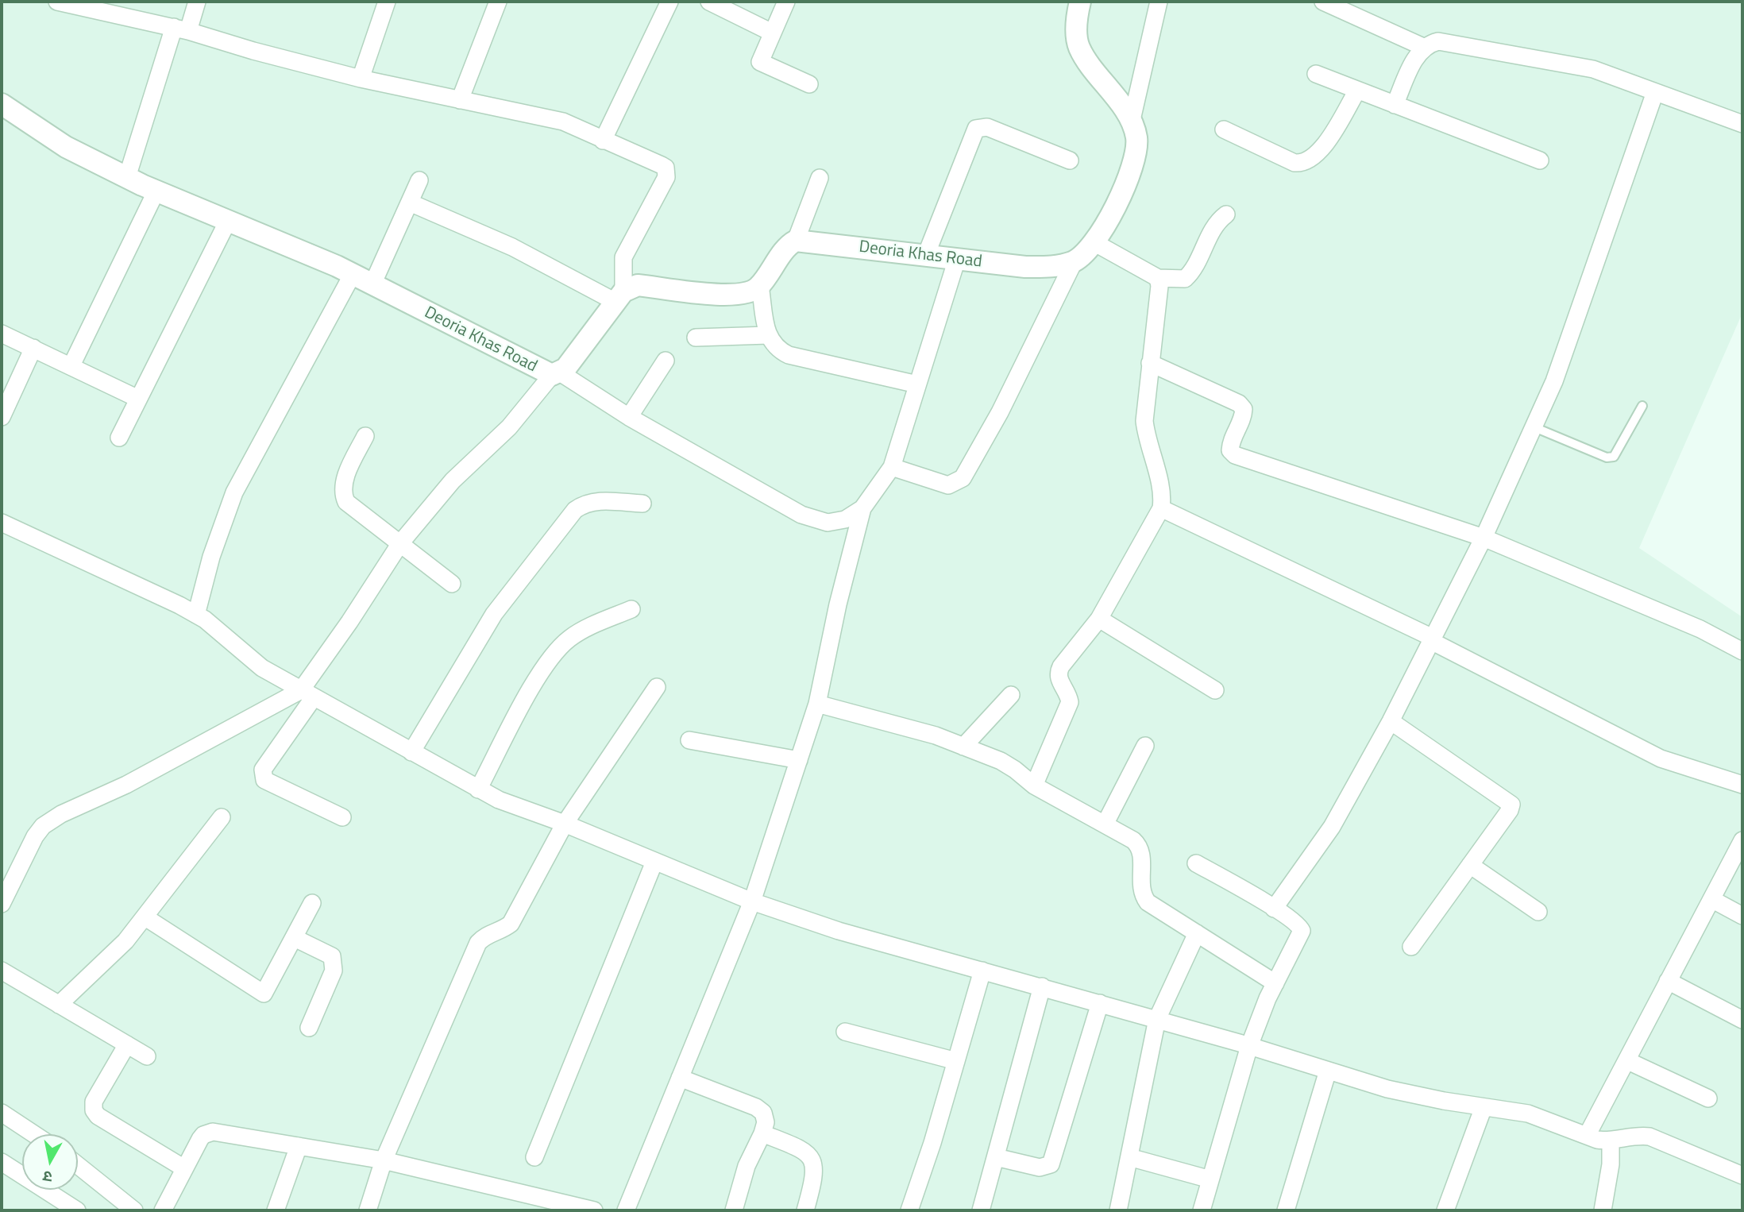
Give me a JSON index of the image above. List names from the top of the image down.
{
  "streets": {
    "street": ["Deoria Khas Road"]
  },
  "north": "bottom"
}
